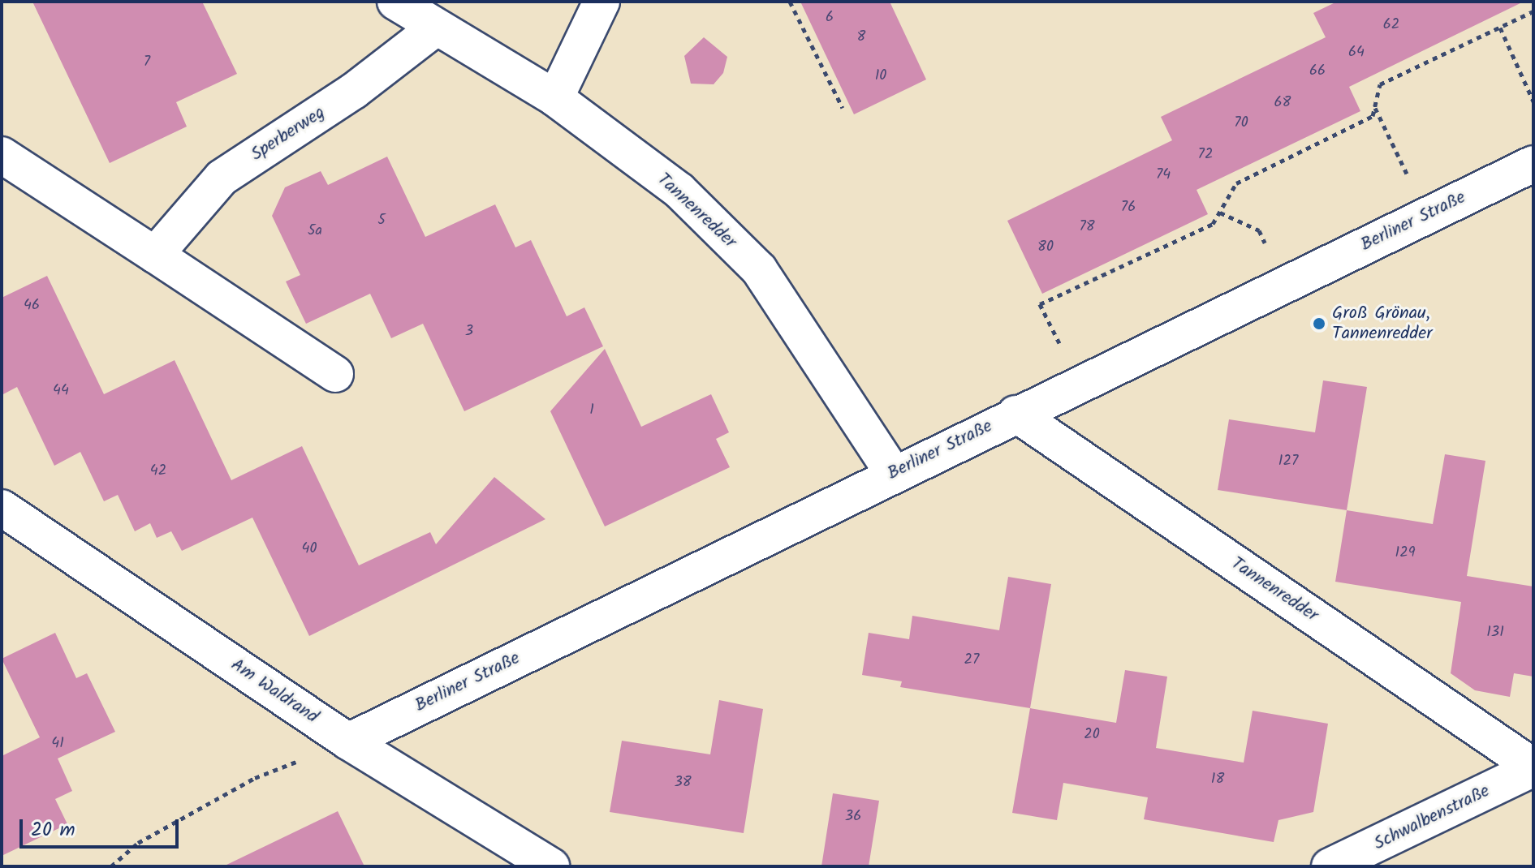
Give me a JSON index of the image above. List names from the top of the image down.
{
  "streets": {
    "street": [
      "Sperberweg",
      "Tannenredder",
      "Berliner Straße",
      "Am Waldrand",
      "Schwalbenstraße"
    ]
  },
  "crossings": [
    ["Sperberweg", "Tannenredder"],
    ["Tannenredder", "Berliner Straße"],
    ["Tannenredder", "Schwalbenstraße"],
    ["Berliner Straße", "Am Waldrand"]
  ],
  "places": ["Groß Grönau, Tannenredder"],
  "house_numbers": [
    "6",
    "62",
    "8",
    "64",
    "7",
    "66",
    "10",
    "68",
    "70",
    "72",
    "74",
    "76",
    "5",
    "78",
    "5a",
    "80",
    "46",
    "3",
    "44",
    "1",
    "127",
    "42",
    "40",
    "129",
    "131",
    "27",
    "20",
    "41",
    "18",
    "38",
    "36"
  ],
  "scale_bar": "20 m"
}
